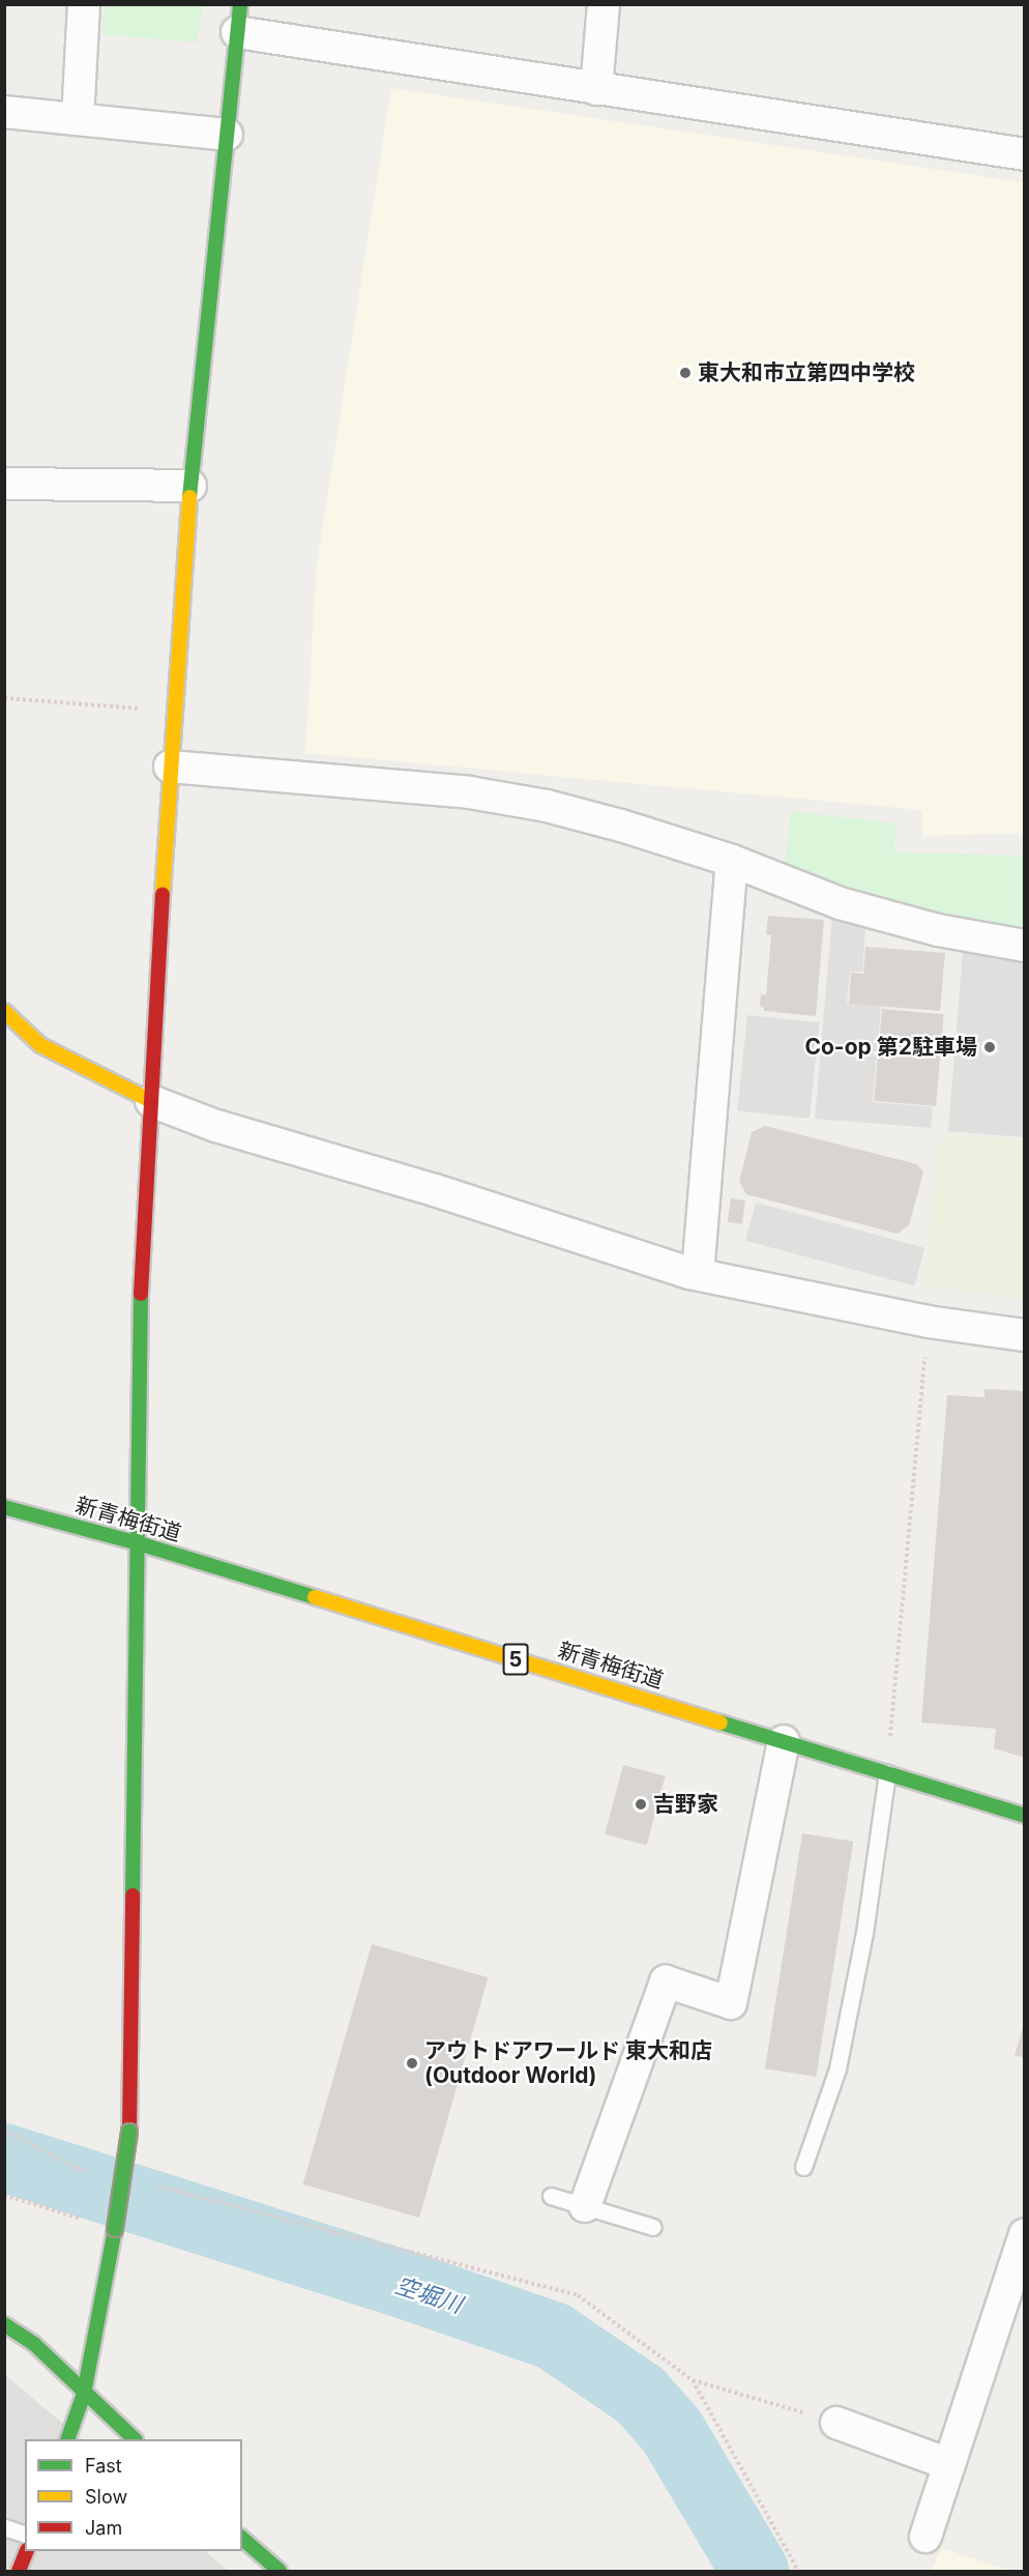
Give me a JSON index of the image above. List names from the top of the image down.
{
  "streets": {
    "street": ["新青梅街道", "5"]
  },
  "water": ["空堀川"],
  "places": [
    "東大和市立第四中学校",
    "Co-op 第2駐車場",
    "吉野家",
    "アウトドアワールド 東大和店 (Outdoor World)"
  ],
  "legend": ["Fast", "Slow", "Jam"]
}
